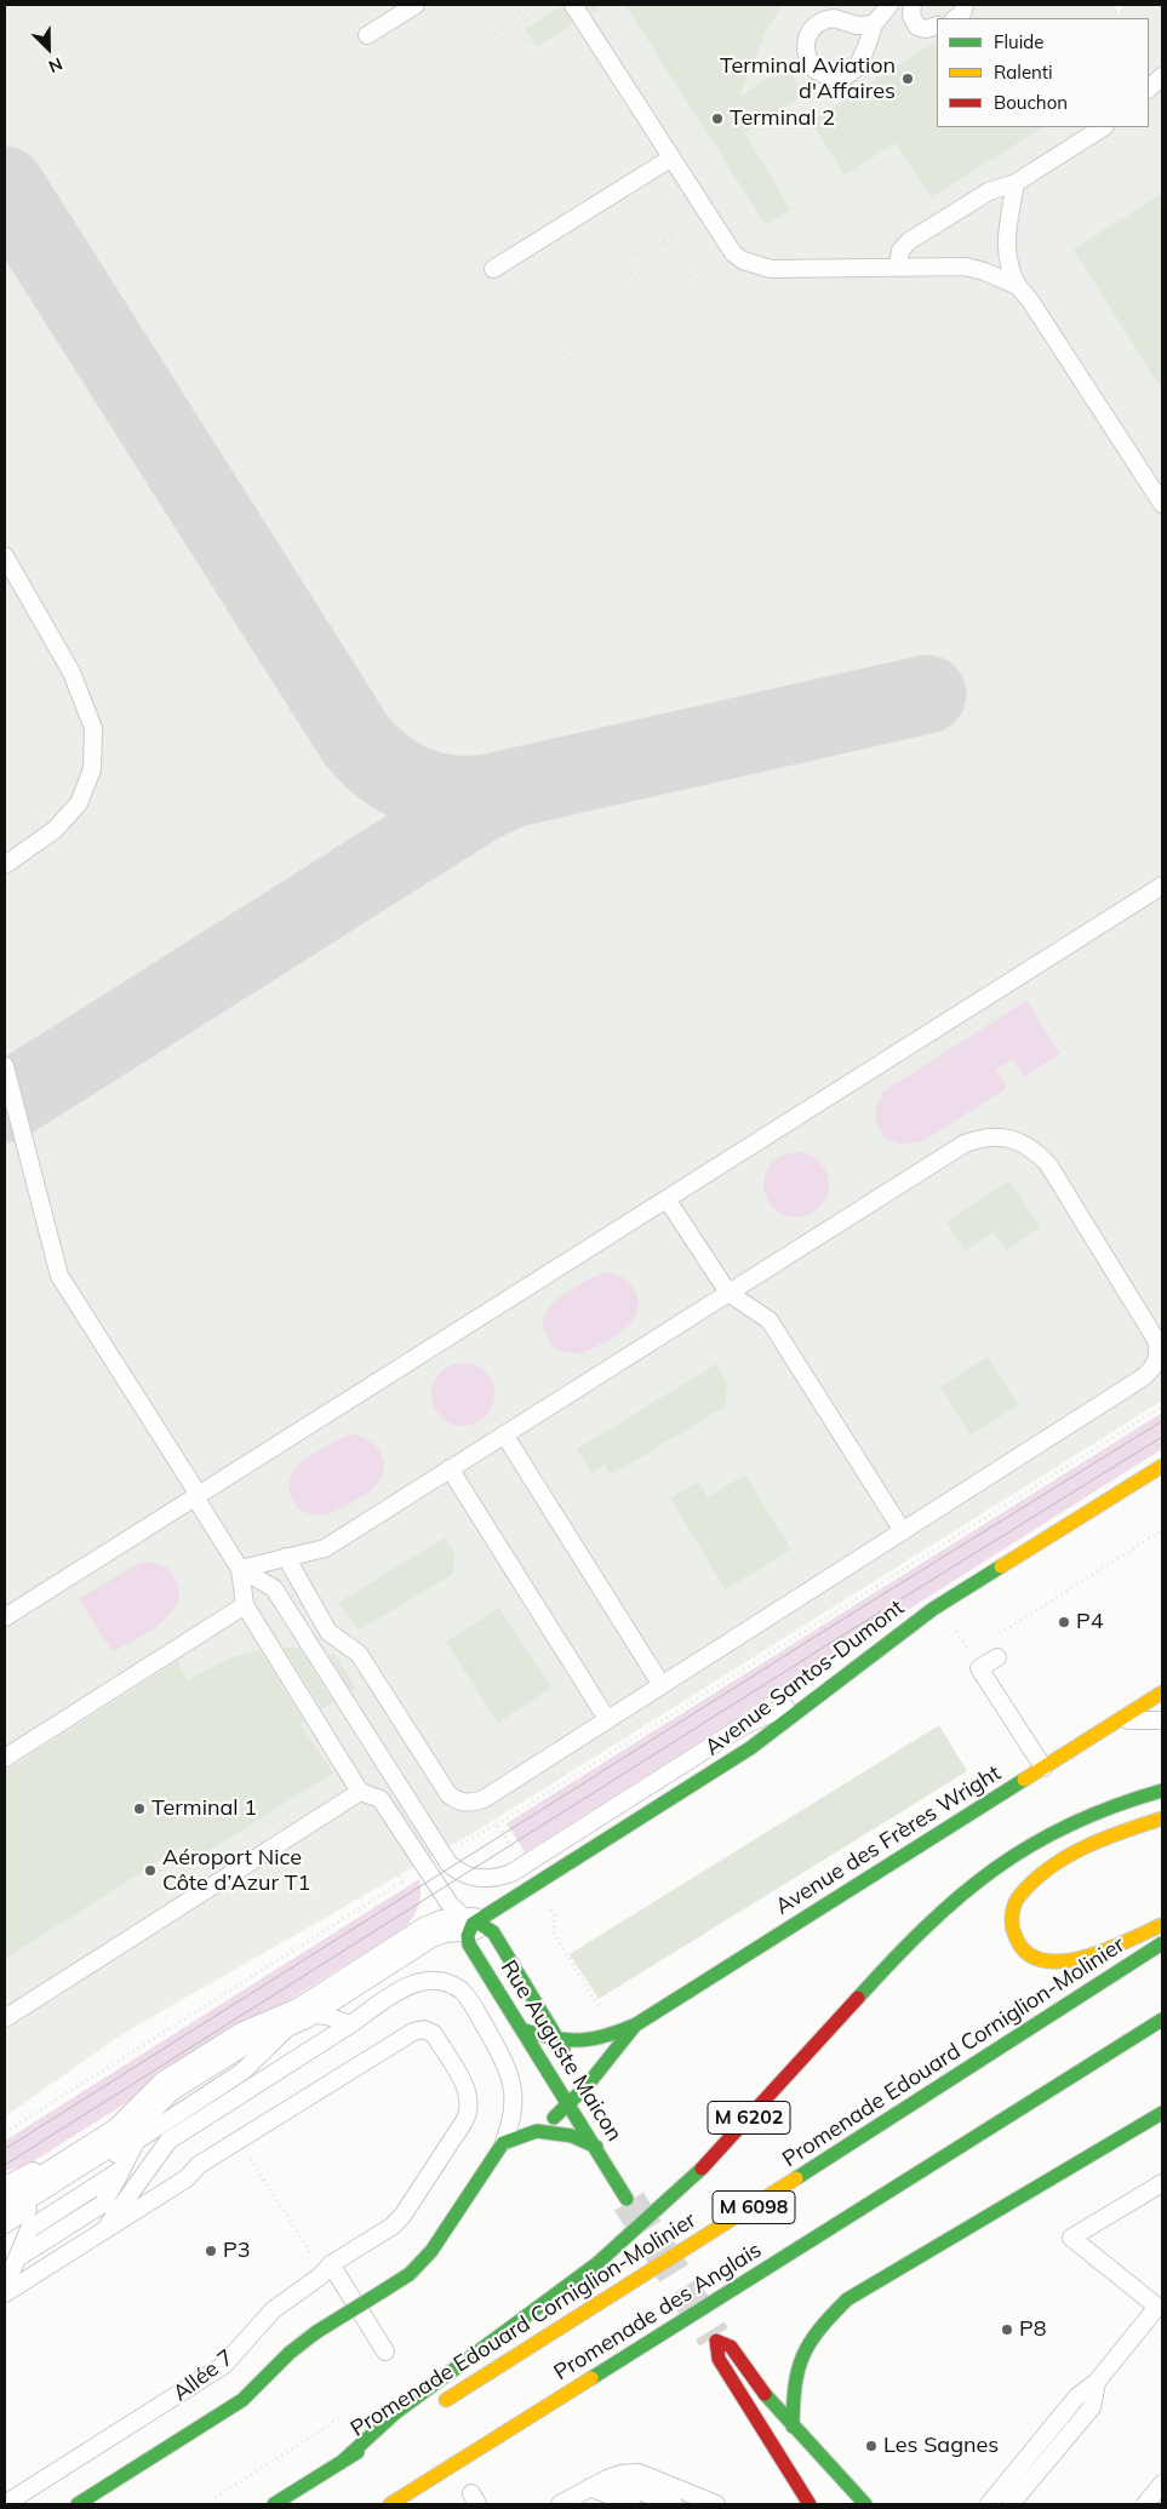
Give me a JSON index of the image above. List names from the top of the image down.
{
  "streets": {
    "main road": [
      "Avenue Santos-Dumont",
      "Avenue des Frères Wright",
      "Rue Auguste Maicon",
      "Promenade Edouard Corniglion-Molinier",
      "M 6202",
      "M 6098",
      "Promenade des Anglais"
    ],
    "lane": ["Allée 7"]
  },
  "crossings": [
    ["Avenue Santos-Dumont", "Rue Auguste Maicon"],
    ["Avenue des Frères Wright", "Rue Auguste Maicon"],
    ["Promenade Edouard Corniglion-Molinier", "M 6202"]
  ],
  "places": [
    "Terminal Aviation d'Affaires",
    "Terminal 2",
    "P4",
    "Terminal 1",
    "Aéroport Nice Côte d’Azur T1",
    "P3",
    "P8",
    "Les Sagnes"
  ],
  "legend": ["Fluide", "Ralenti", "Bouchon"],
  "north": "bottom right"
}
